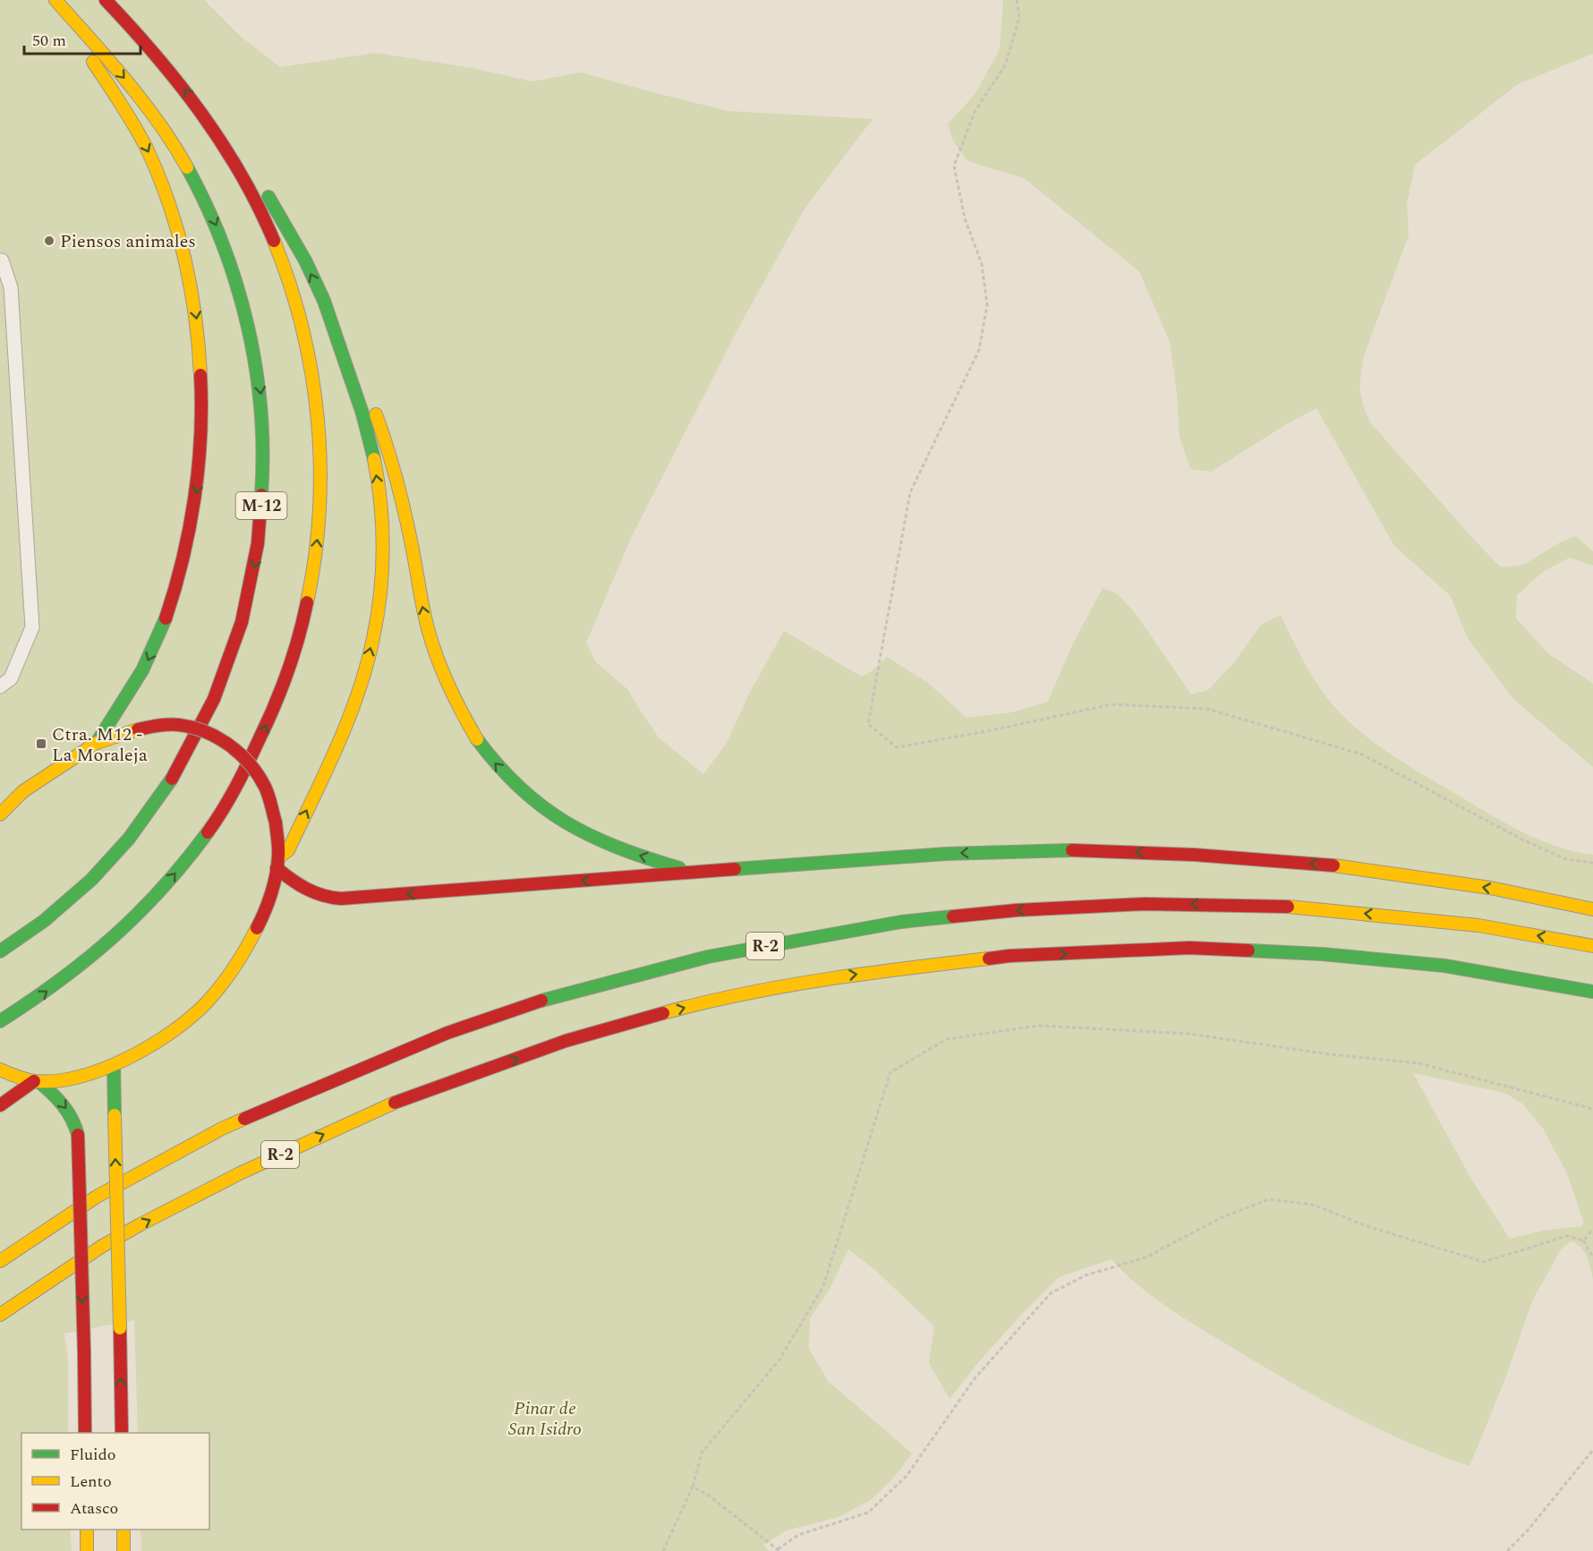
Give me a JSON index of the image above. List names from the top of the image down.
{
  "streets": {
    "main road": ["M-12", "R-2"]
  },
  "parks": ["Pinar de San Isidro"],
  "places": {
    "other": ["Piensos animales"],
    "transit": ["Ctra. M12 - La Moraleja"]
  },
  "legend": ["Fluido", "Lento", "Atasco"],
  "scale_bar": "50 m"
}
